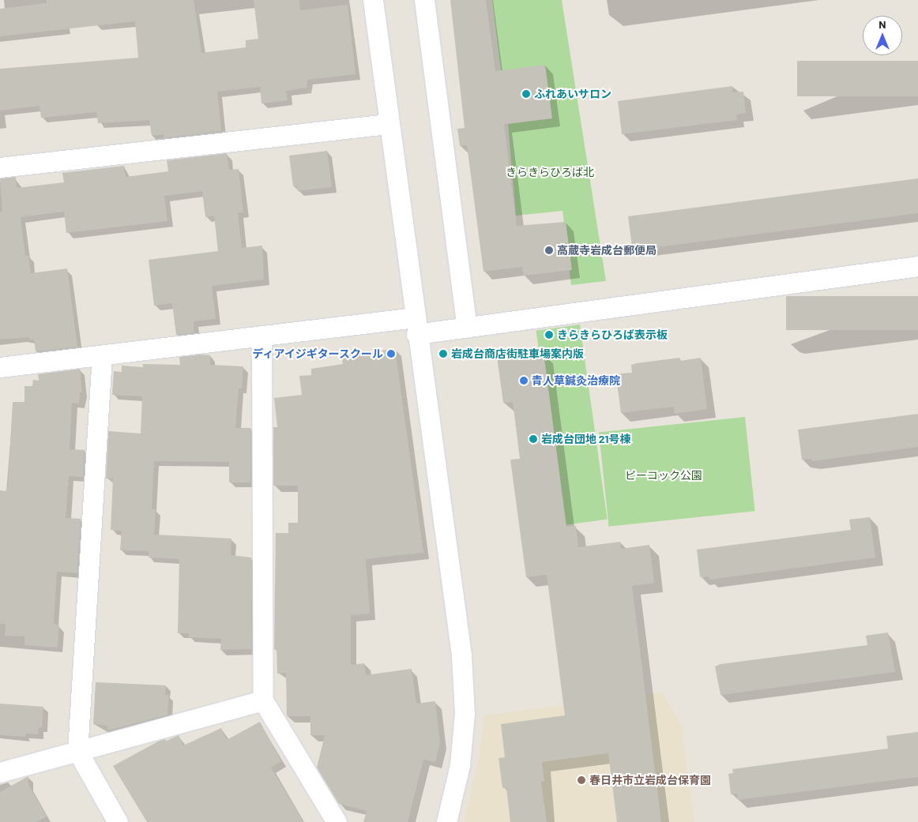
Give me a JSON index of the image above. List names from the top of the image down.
{
  "parks": ["きらきらひろば北", "ピーコック公園"],
  "places": [
    "ふれあいサロン",
    "高蔵寺岩成台郵便局",
    "きらきらひろば表示板",
    "ディアイジギタースクール",
    "岩成台商店街駐車場案内版",
    "青人草鍼灸治療院",
    "岩成台団地 21号棟",
    "春日井市立岩成台保育園"
  ],
  "north": "top"
}
